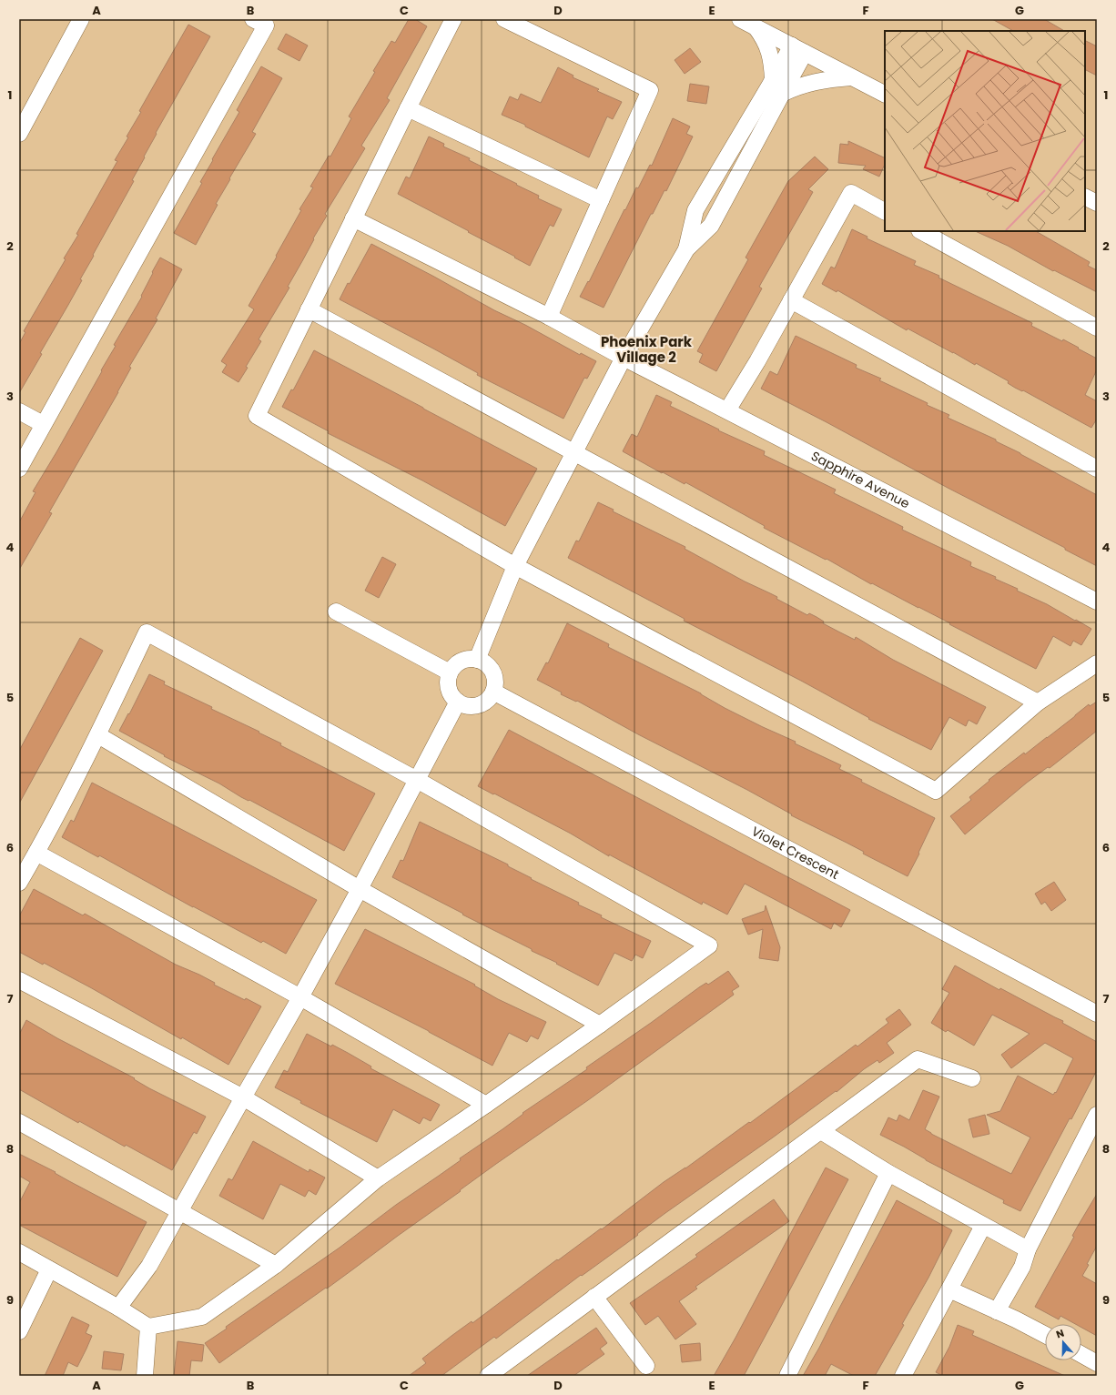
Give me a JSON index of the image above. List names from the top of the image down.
{
  "streets": {
    "street": ["Sapphire Avenue", "Violet Crescent"]
  },
  "districts": ["Phoenix Park Village 2"],
  "north": "top",
  "grid": {
    "columns": [
      "A",
      "B",
      "C",
      "D",
      "E",
      "F",
      "G"
    ],
    "rows": [
      "1",
      "2",
      "3",
      "4",
      "5",
      "6",
      "7",
      "8",
      "9"
    ]
  }
}
